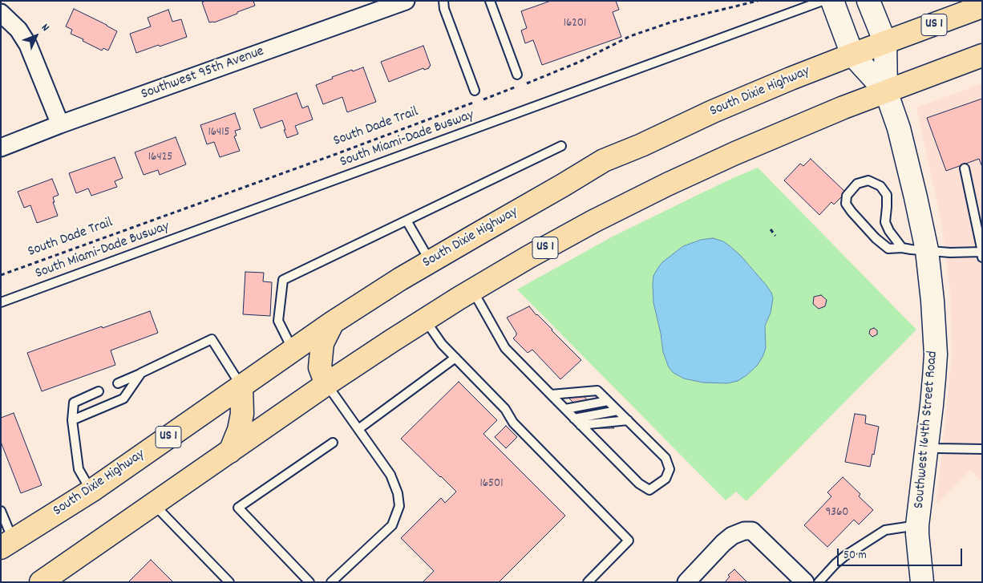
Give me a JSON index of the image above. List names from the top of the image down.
{
  "streets": {
    "highway": ["US 1", "South Dixie Highway"],
    "street": ["Southwest 95th Avenue", "Southwest 164th Street Road"],
    "lane": ["South Miami-Dade Busway"],
    "path": ["South Dade Trail"]
  },
  "crossings": [
    ["US 1", "Southwest 164th Street Road"]
  ],
  "house_numbers": [
    "16201",
    "16415",
    "16425",
    "16501",
    "9360"
  ],
  "scale_bar": "50 m",
  "north": "top right"
}
